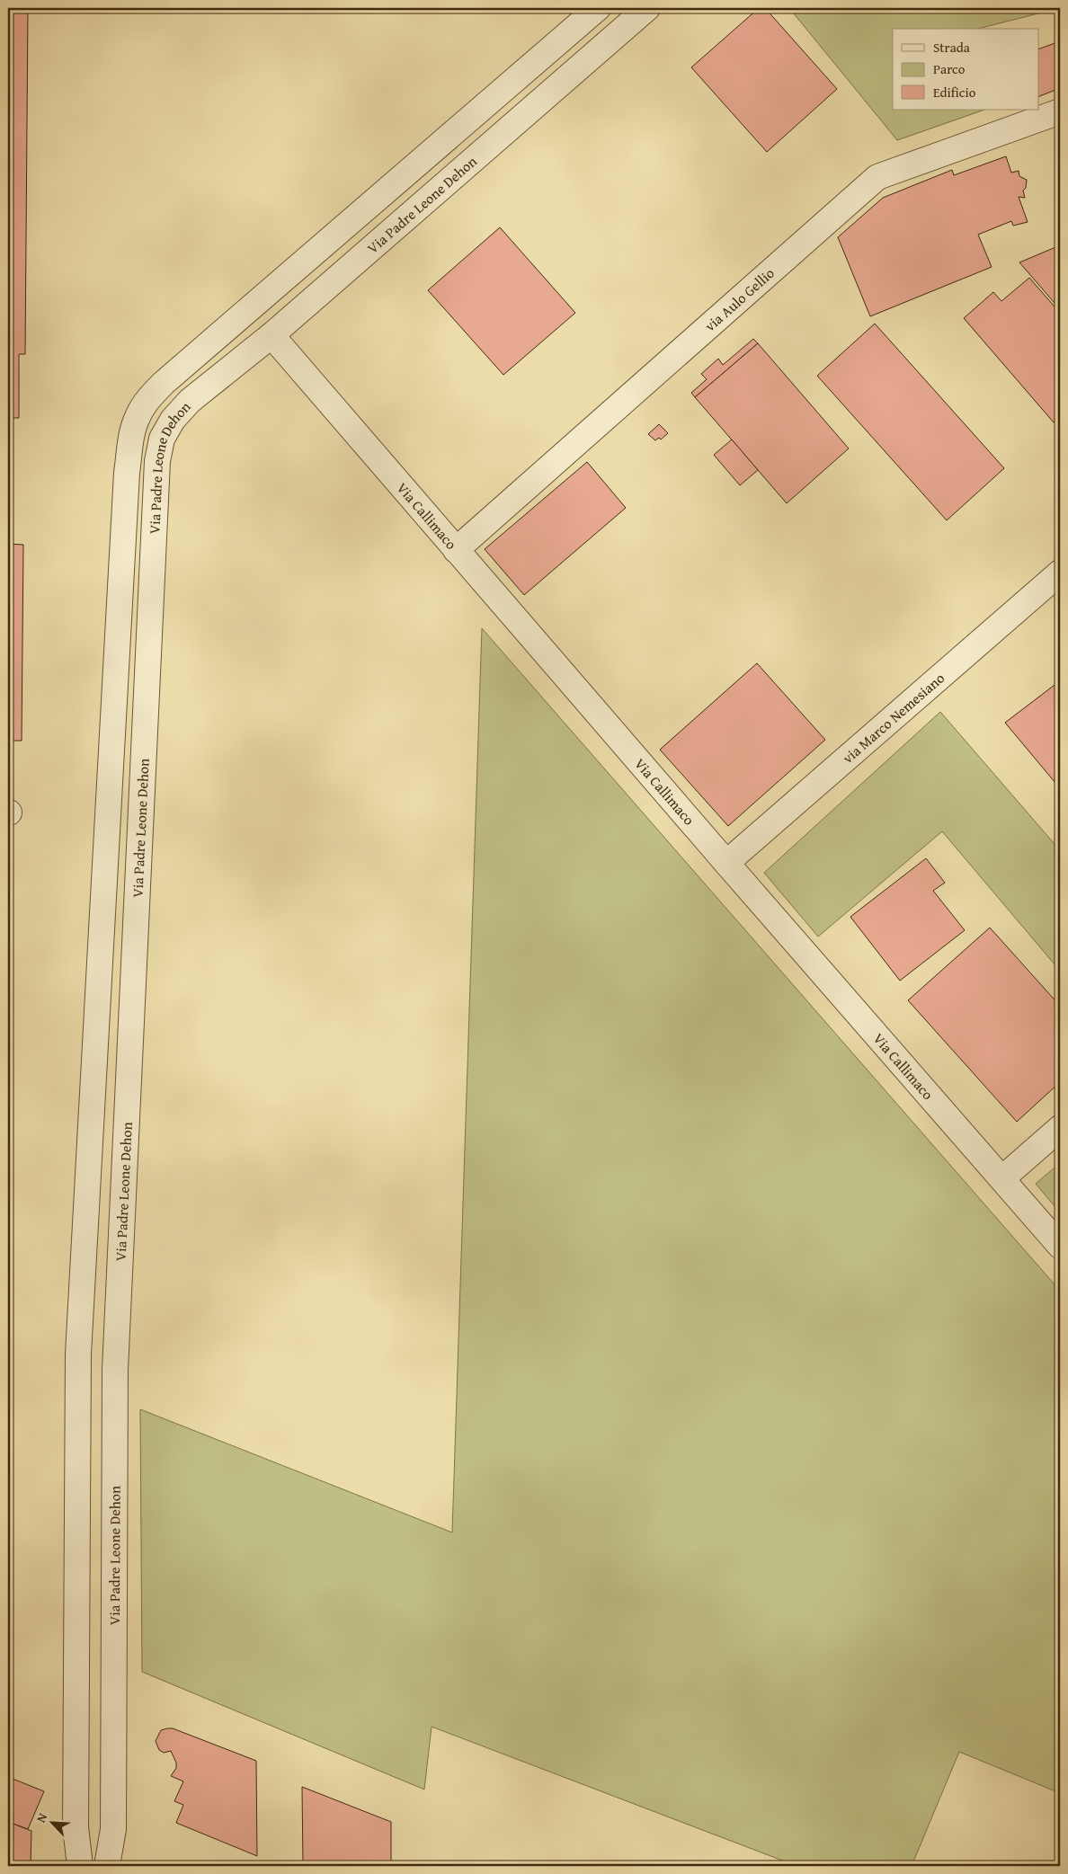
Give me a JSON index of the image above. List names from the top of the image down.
{
  "streets": {
    "street": [
      "Via Padre Leone Dehon",
      "via Aulo Gellio",
      "Via Callimaco",
      "via Marco Nemesiano"
    ]
  },
  "crossings": [
    ["Via Padre Leone Dehon", "Via Callimaco"],
    ["via Aulo Gellio", "Via Callimaco"],
    ["Via Callimaco", "via Marco Nemesiano"]
  ],
  "legend": ["Strada", "Parco", "Edificio"],
  "north": "top left"
}
